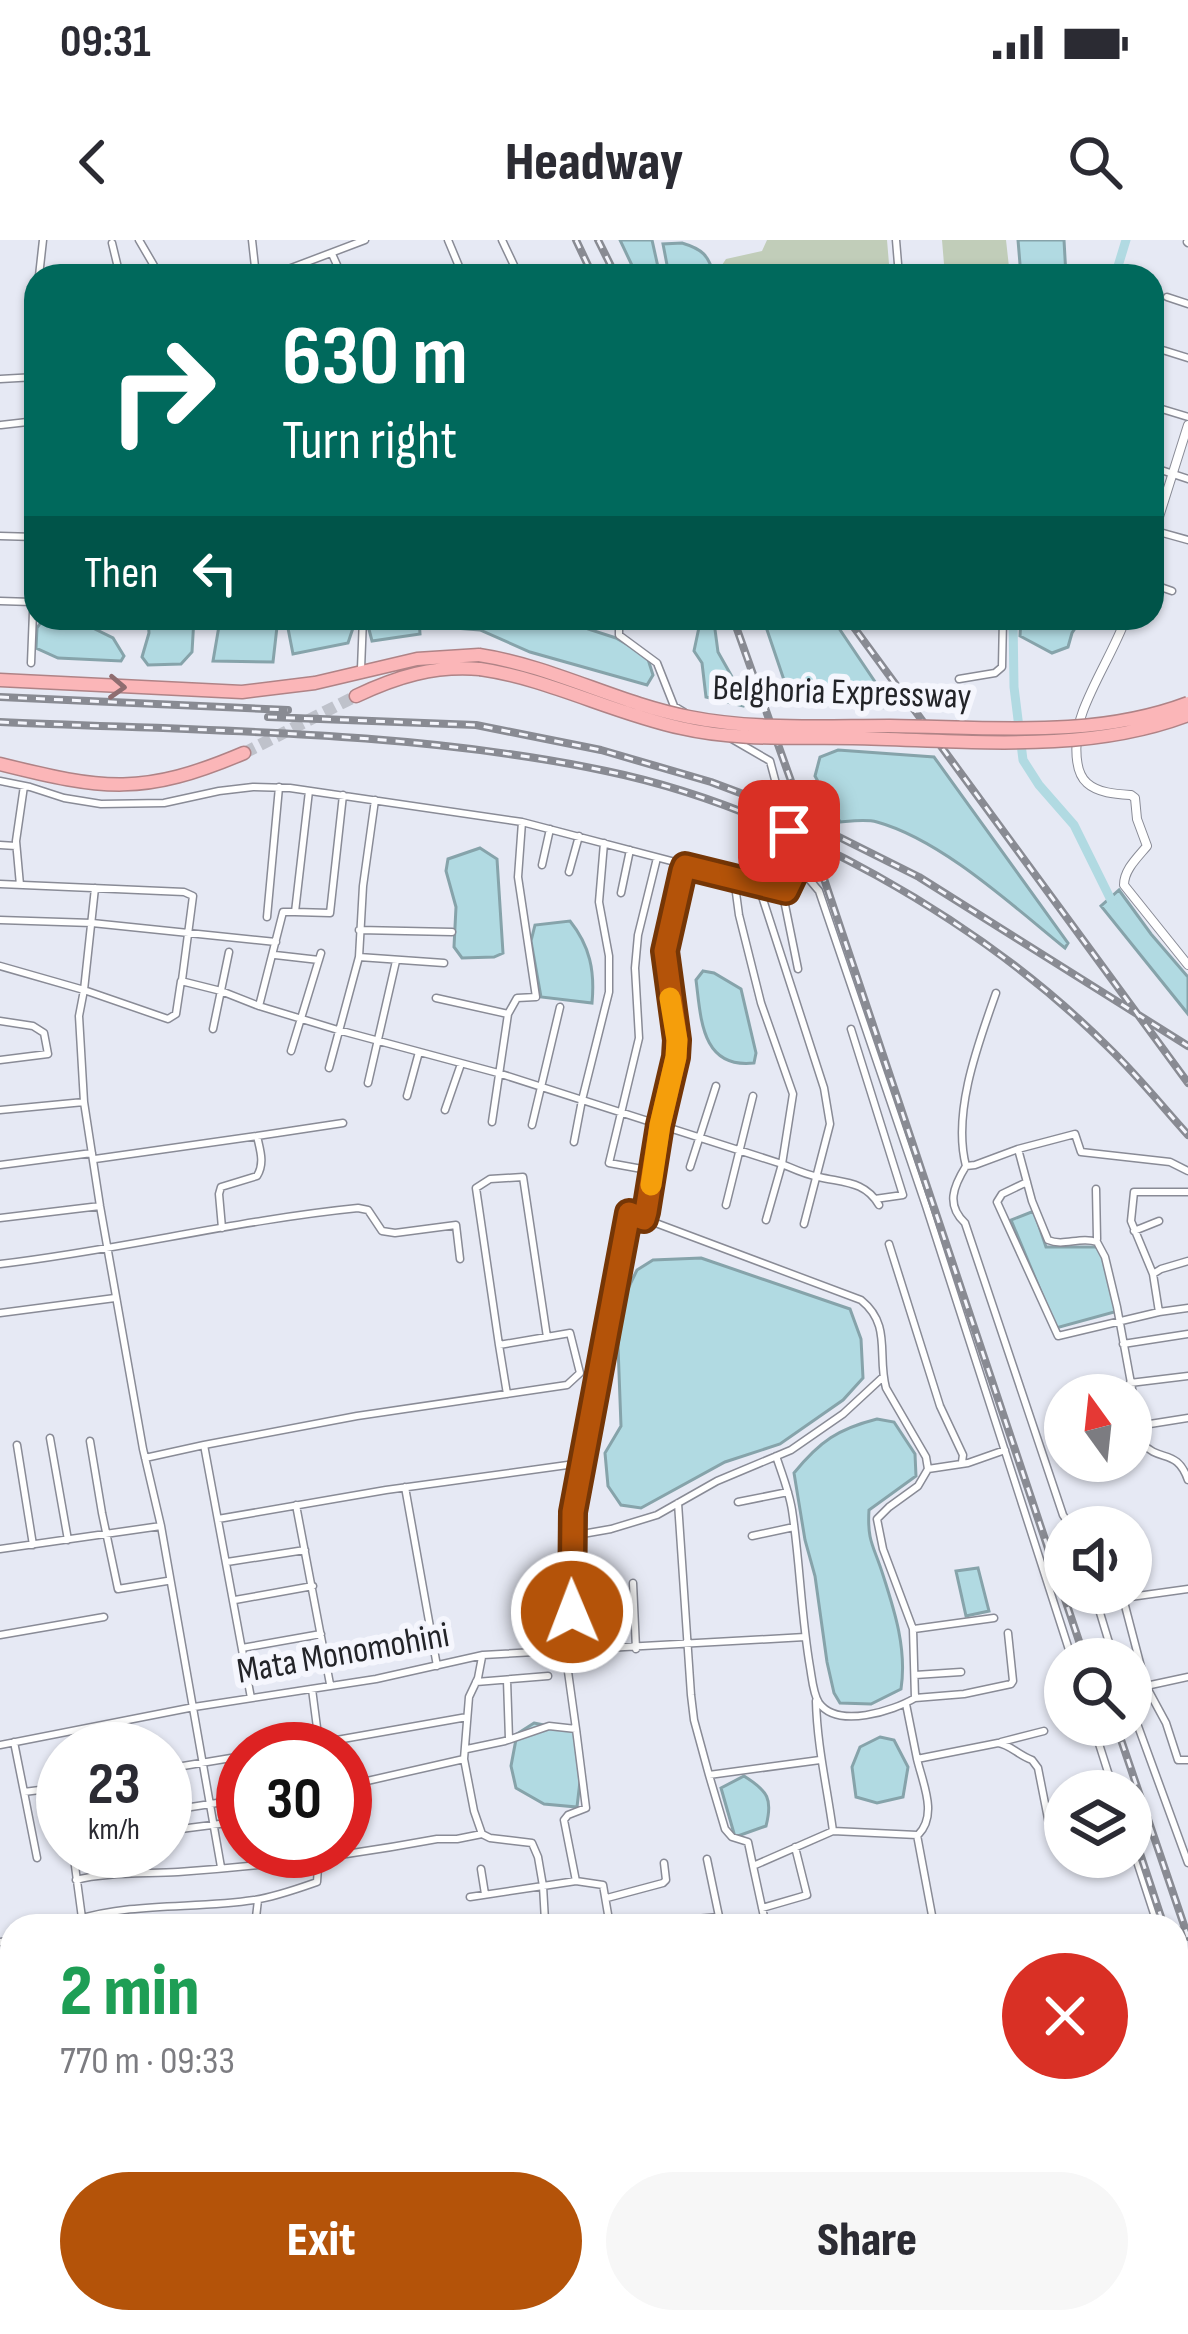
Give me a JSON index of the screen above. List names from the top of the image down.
{
  "streets": {
    "highway": ["Belghoria Expressway"],
    "street": ["Mata Monomohini"]
  },
  "north": "top",
  "page": {
    "status": "09:31",
    "header": "Headway",
    "turn": ["630 m", "Turn right"],
    "then": "Then",
    "speed": "23 km/h",
    "limit": "30",
    "heading": ["2 min", "770 m · 09:33"],
    "buttons": ["Exit", "Share"]
  }
}
